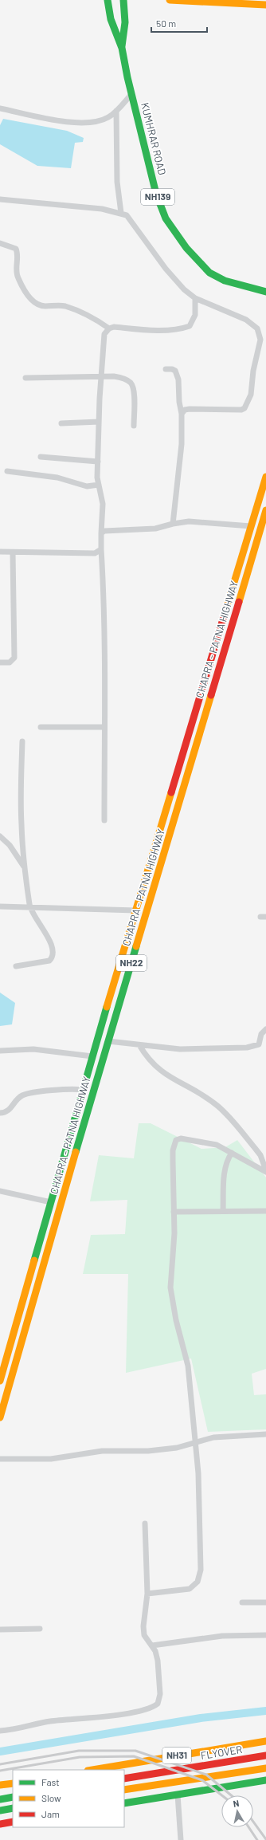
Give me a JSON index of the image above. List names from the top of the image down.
{
  "streets": {
    "main road": [
      "KUMHRAR ROAD",
      "NH139",
      "CHAPRA - PATNA HIGHWAY",
      "NH22",
      "FLYOVER",
      "NH31"
    ]
  },
  "legend": ["Fast", "Slow", "Jam"],
  "scale_bar": "50 m",
  "north": "top"
}
